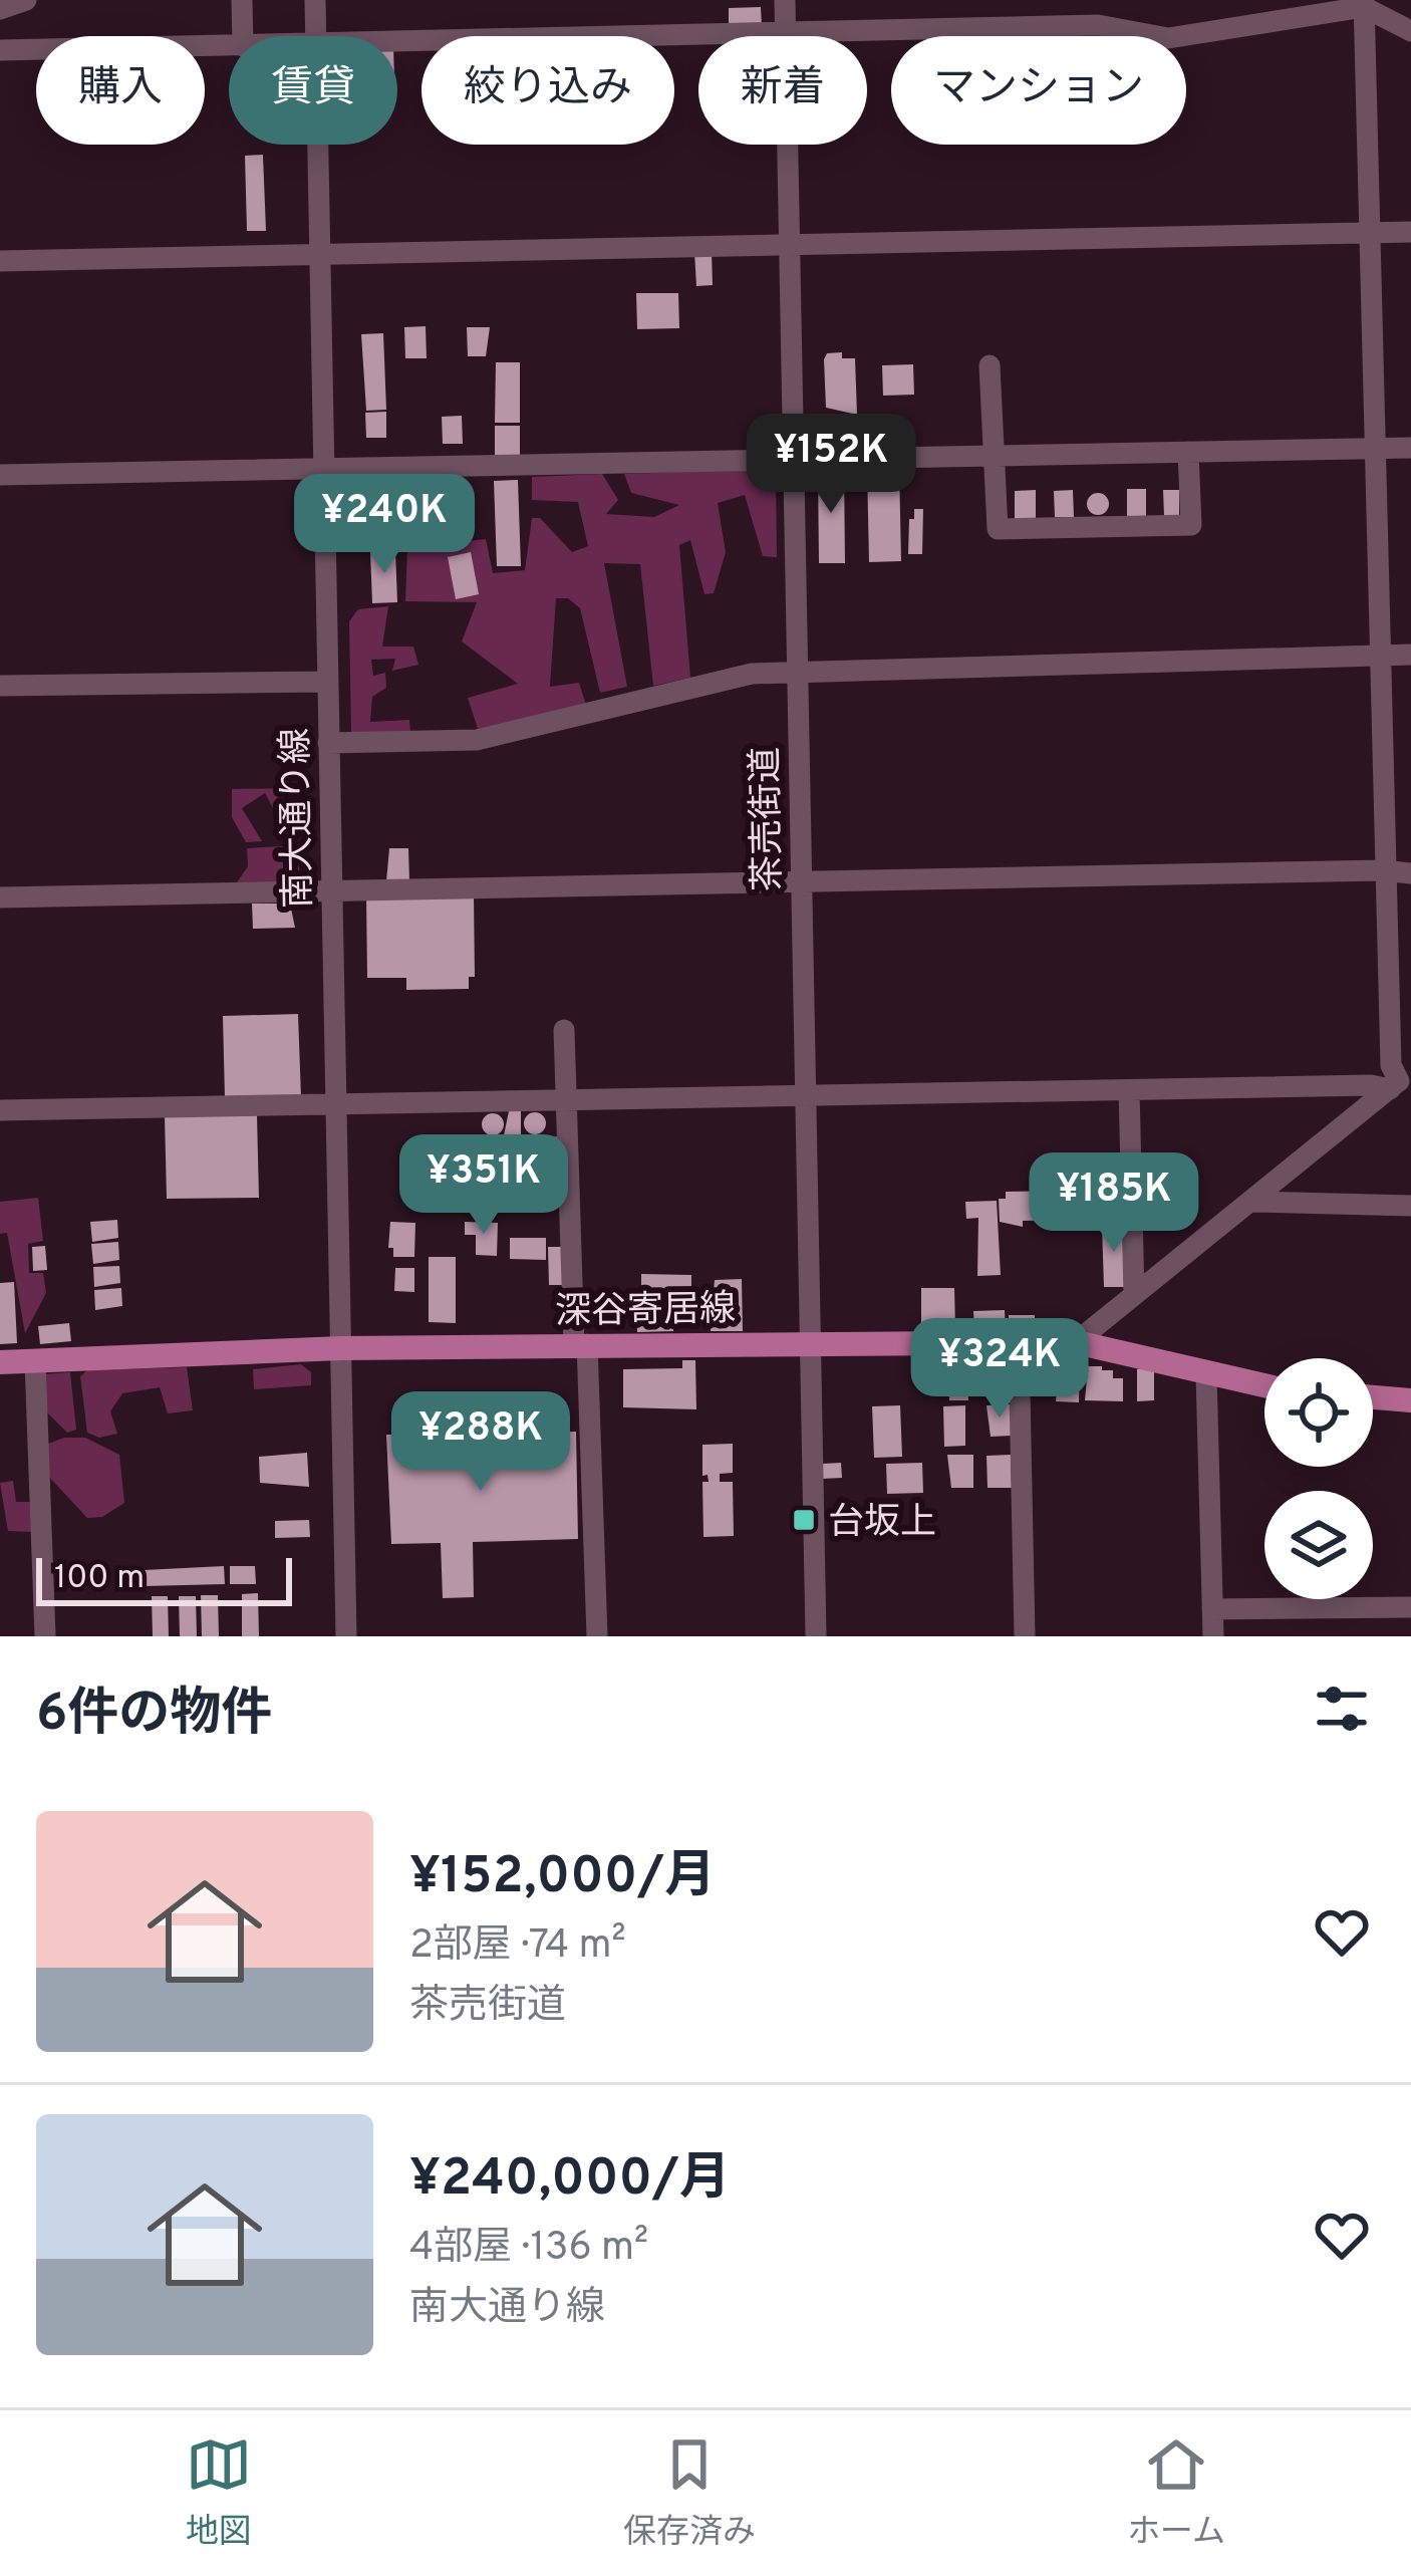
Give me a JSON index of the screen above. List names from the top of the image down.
{
  "streets": {
    "main road": ["深谷寄居線"],
    "street": ["南大通り線", "茶売街道"]
  },
  "crossings": [
    ["南大通り線", "深谷寄居線"],
    ["茶売街道", "深谷寄居線"]
  ],
  "places": {
    "transit": ["台坂上"]
  },
  "scale_bar": "100 m",
  "page": {
    "chip": [
      "購入",
      "賃貸",
      "絞り込み",
      "新着",
      "マンション"
    ],
    "price": [
      "¥152K",
      "¥240K",
      "¥351K",
      "¥185K",
      "¥324K",
      "¥288K"
    ],
    "scale": "100 m",
    "heading": "6件の物件",
    "list": [
      {
        "name": "¥152,000/月",
        "note": "2部屋 · 74 m² · 茶売街道"
      },
      {
        "name": "¥240,000/月",
        "note": "4部屋 · 136 m² · 南大通り線"
      }
    ],
    "tabs": ["地図", "保存済み", "ホーム"]
  }
}
